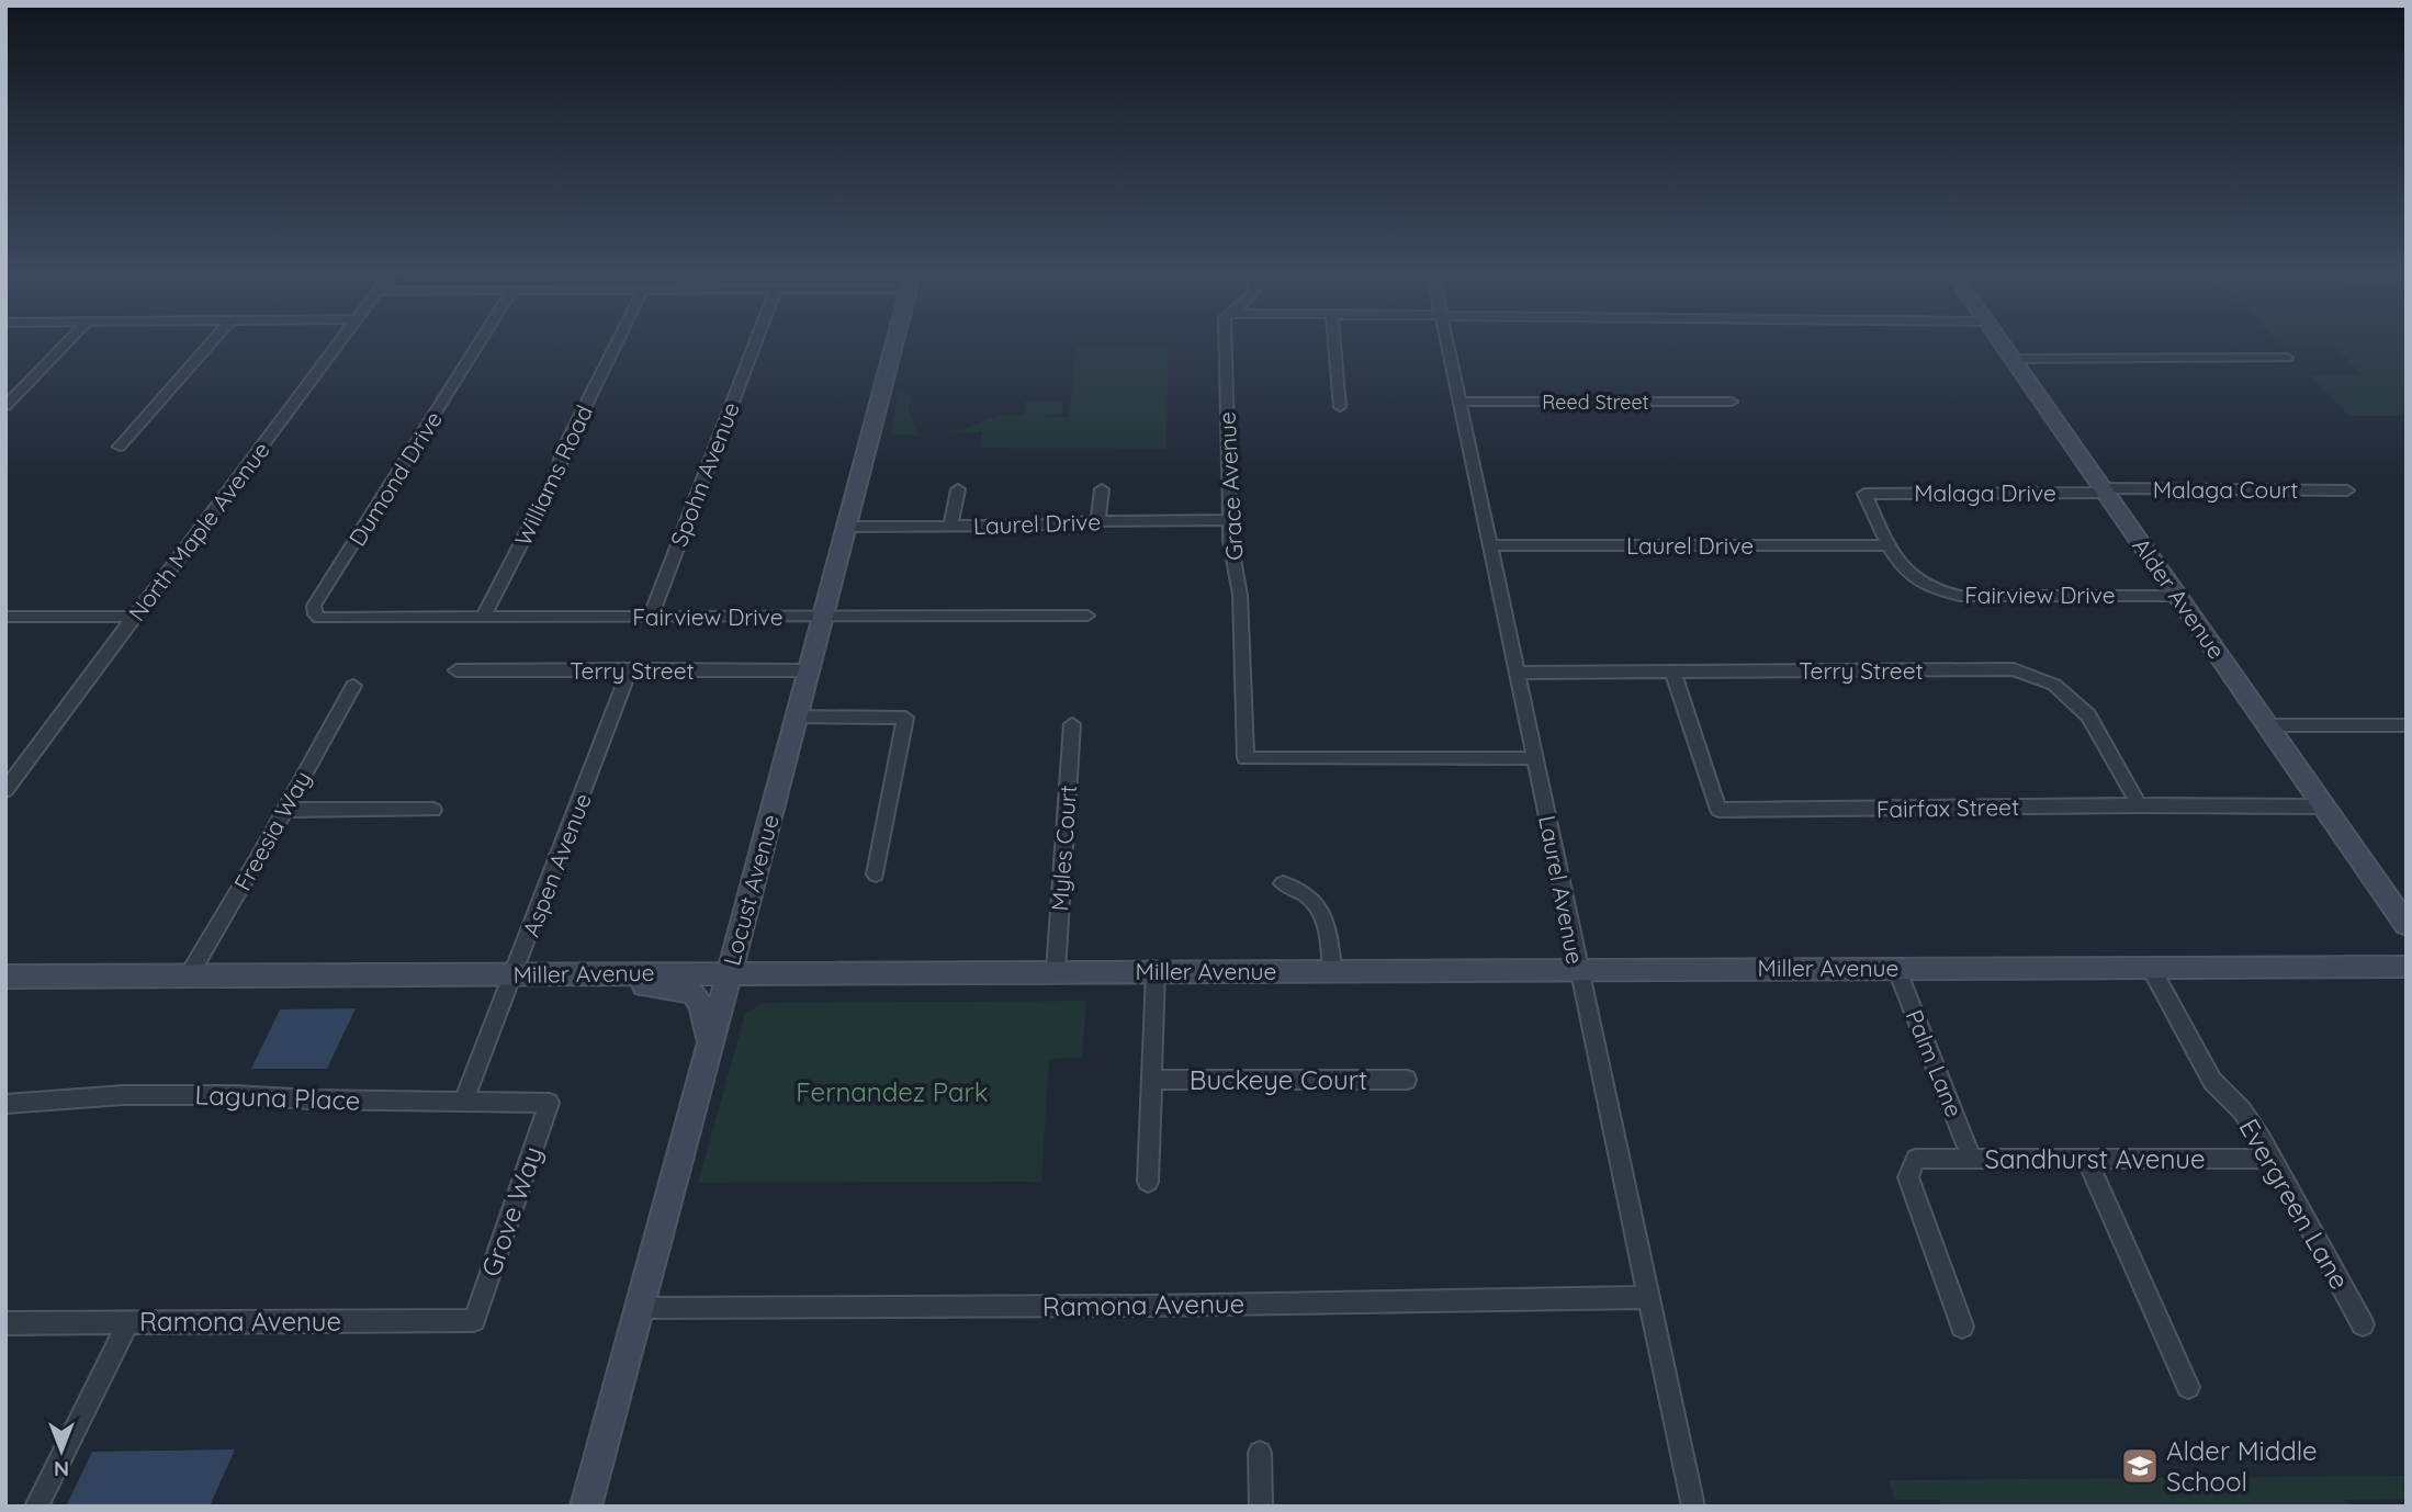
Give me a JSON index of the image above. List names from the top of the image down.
{
  "streets": {
    "street": [
      "Reed Street",
      "Spohn Avenue",
      "Williams Road",
      "Dumond Drive",
      "Grace Avenue",
      "Malaga Court",
      "Malaga Drive",
      "Laurel Drive",
      "North Maple Avenue",
      "Fairview Drive",
      "Alder Avenue",
      "Terry Street",
      "Fairfax Street",
      "Freesia Way",
      "Myles Court",
      "Aspen Avenue",
      "Locust Avenue",
      "Laurel Avenue",
      "Miller Avenue",
      "Palm Lane",
      "Buckeye Court",
      "Laguna Place",
      "Sandhurst Avenue",
      "Evergreen Lane",
      "Grove Way",
      "Ramona Avenue"
    ]
  },
  "crossings": [
    ["Reed Street", "Laurel Avenue"],
    ["Spohn Avenue", "Fairview Drive"],
    ["Williams Road", "Fairview Drive"],
    ["Dumond Drive", "Fairview Drive"],
    ["Grace Avenue", "Laurel Drive"],
    ["Grace Avenue", "Laurel Avenue"],
    ["Malaga Court", "Malaga Drive"],
    ["Malaga Court", "Alder Avenue"],
    ["Malaga Drive", "Fairview Drive"],
    ["Malaga Drive", "Alder Avenue"],
    ["Laurel Drive", "Fairview Drive"],
    ["Laurel Drive", "Locust Avenue"],
    ["Laurel Drive", "Laurel Avenue"],
    ["Fairview Drive", "Alder Avenue"],
    ["Fairview Drive", "Locust Avenue"],
    ["Alder Avenue", "Fairfax Street"],
    ["Terry Street", "Fairfax Street"],
    ["Terry Street", "Aspen Avenue"],
    ["Terry Street", "Locust Avenue"],
    ["Terry Street", "Laurel Avenue"],
    ["Freesia Way", "Miller Avenue"],
    ["Myles Court", "Miller Avenue"],
    ["Aspen Avenue", "Miller Avenue"],
    ["Aspen Avenue", "Laguna Place"],
    ["Locust Avenue", "Miller Avenue"],
    ["Locust Avenue", "Ramona Avenue"],
    ["Laurel Avenue", "Miller Avenue"],
    ["Laurel Avenue", "Ramona Avenue"],
    ["Miller Avenue", "Palm Lane"],
    ["Miller Avenue", "Evergreen Lane"],
    ["Palm Lane", "Sandhurst Avenue"],
    ["Laguna Place", "Grove Way"],
    ["Sandhurst Avenue", "Evergreen Lane"],
    ["Grove Way", "Ramona Avenue"]
  ],
  "parks": ["Fernandez Park"],
  "places": {
    "school or university": ["Alder Middle School"]
  },
  "north": "bottom"
}
